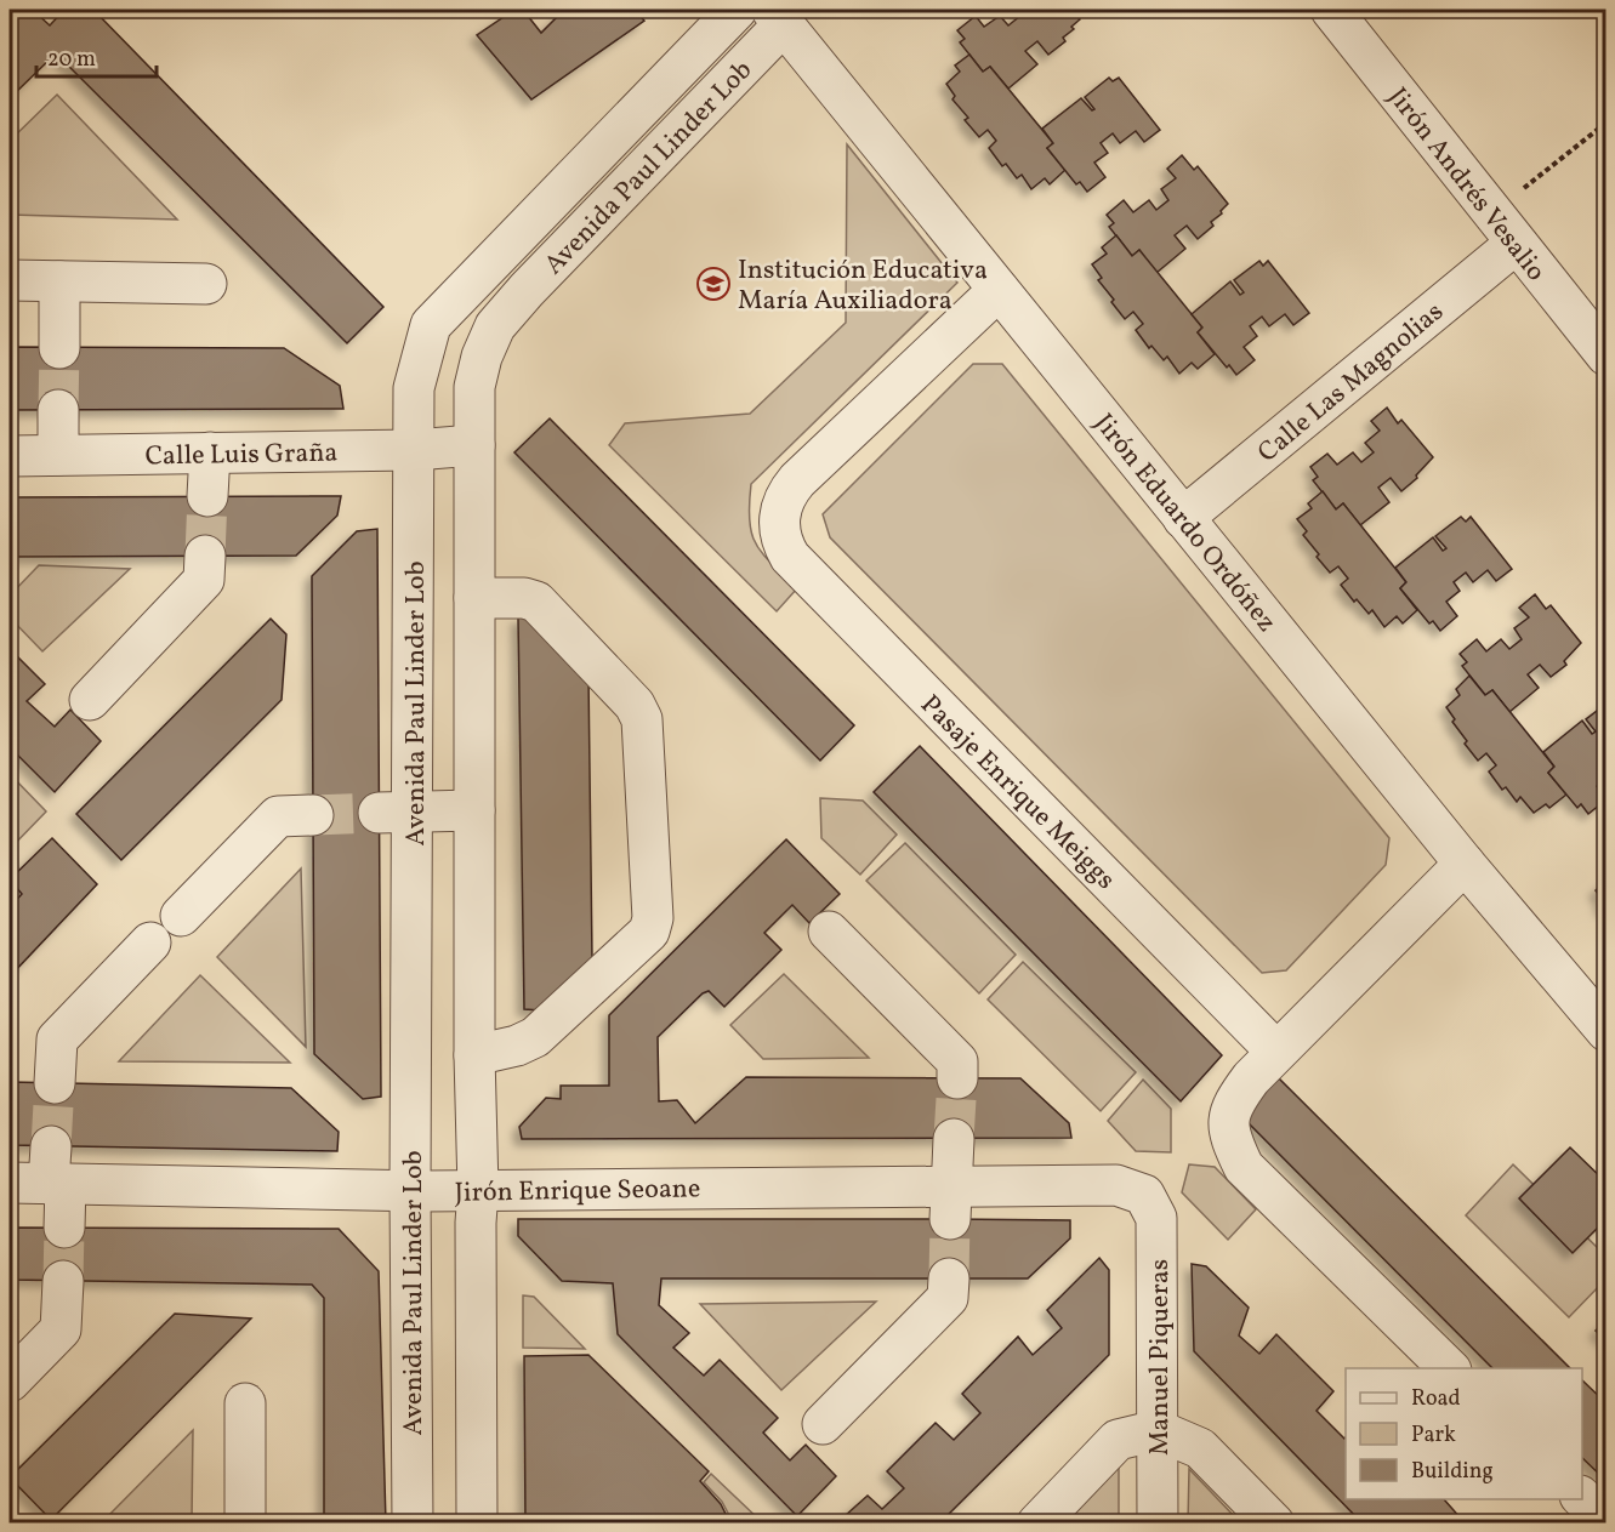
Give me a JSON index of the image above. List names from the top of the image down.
{
  "streets": {
    "street": [
      "Avenida Paul Linder Lob",
      "Jirón Andrés Vesalio",
      "Calle Las Magnolias",
      "Calle Luis Graña",
      "Jirón Eduardo Ordóñez",
      "Pasaje Enrique Meiggs",
      "Jirón Enrique Seoane",
      "Manuel Piqueras"
    ]
  },
  "crossings": [
    ["Avenida Paul Linder Lob", "Calle Luis Graña"],
    ["Avenida Paul Linder Lob", "Jirón Eduardo Ordóñez"],
    ["Avenida Paul Linder Lob", "Jirón Enrique Seoane"],
    ["Jirón Andrés Vesalio", "Calle Las Magnolias"],
    ["Calle Las Magnolias", "Jirón Eduardo Ordóñez"],
    ["Jirón Eduardo Ordóñez", "Pasaje Enrique Meiggs"],
    ["Jirón Enrique Seoane", "Manuel Piqueras"]
  ],
  "places": {
    "school or university": ["Institución Educativa María Auxiliadora"]
  },
  "legend": ["Road", "Park", "Building"],
  "scale_bar": "20 m"
}
